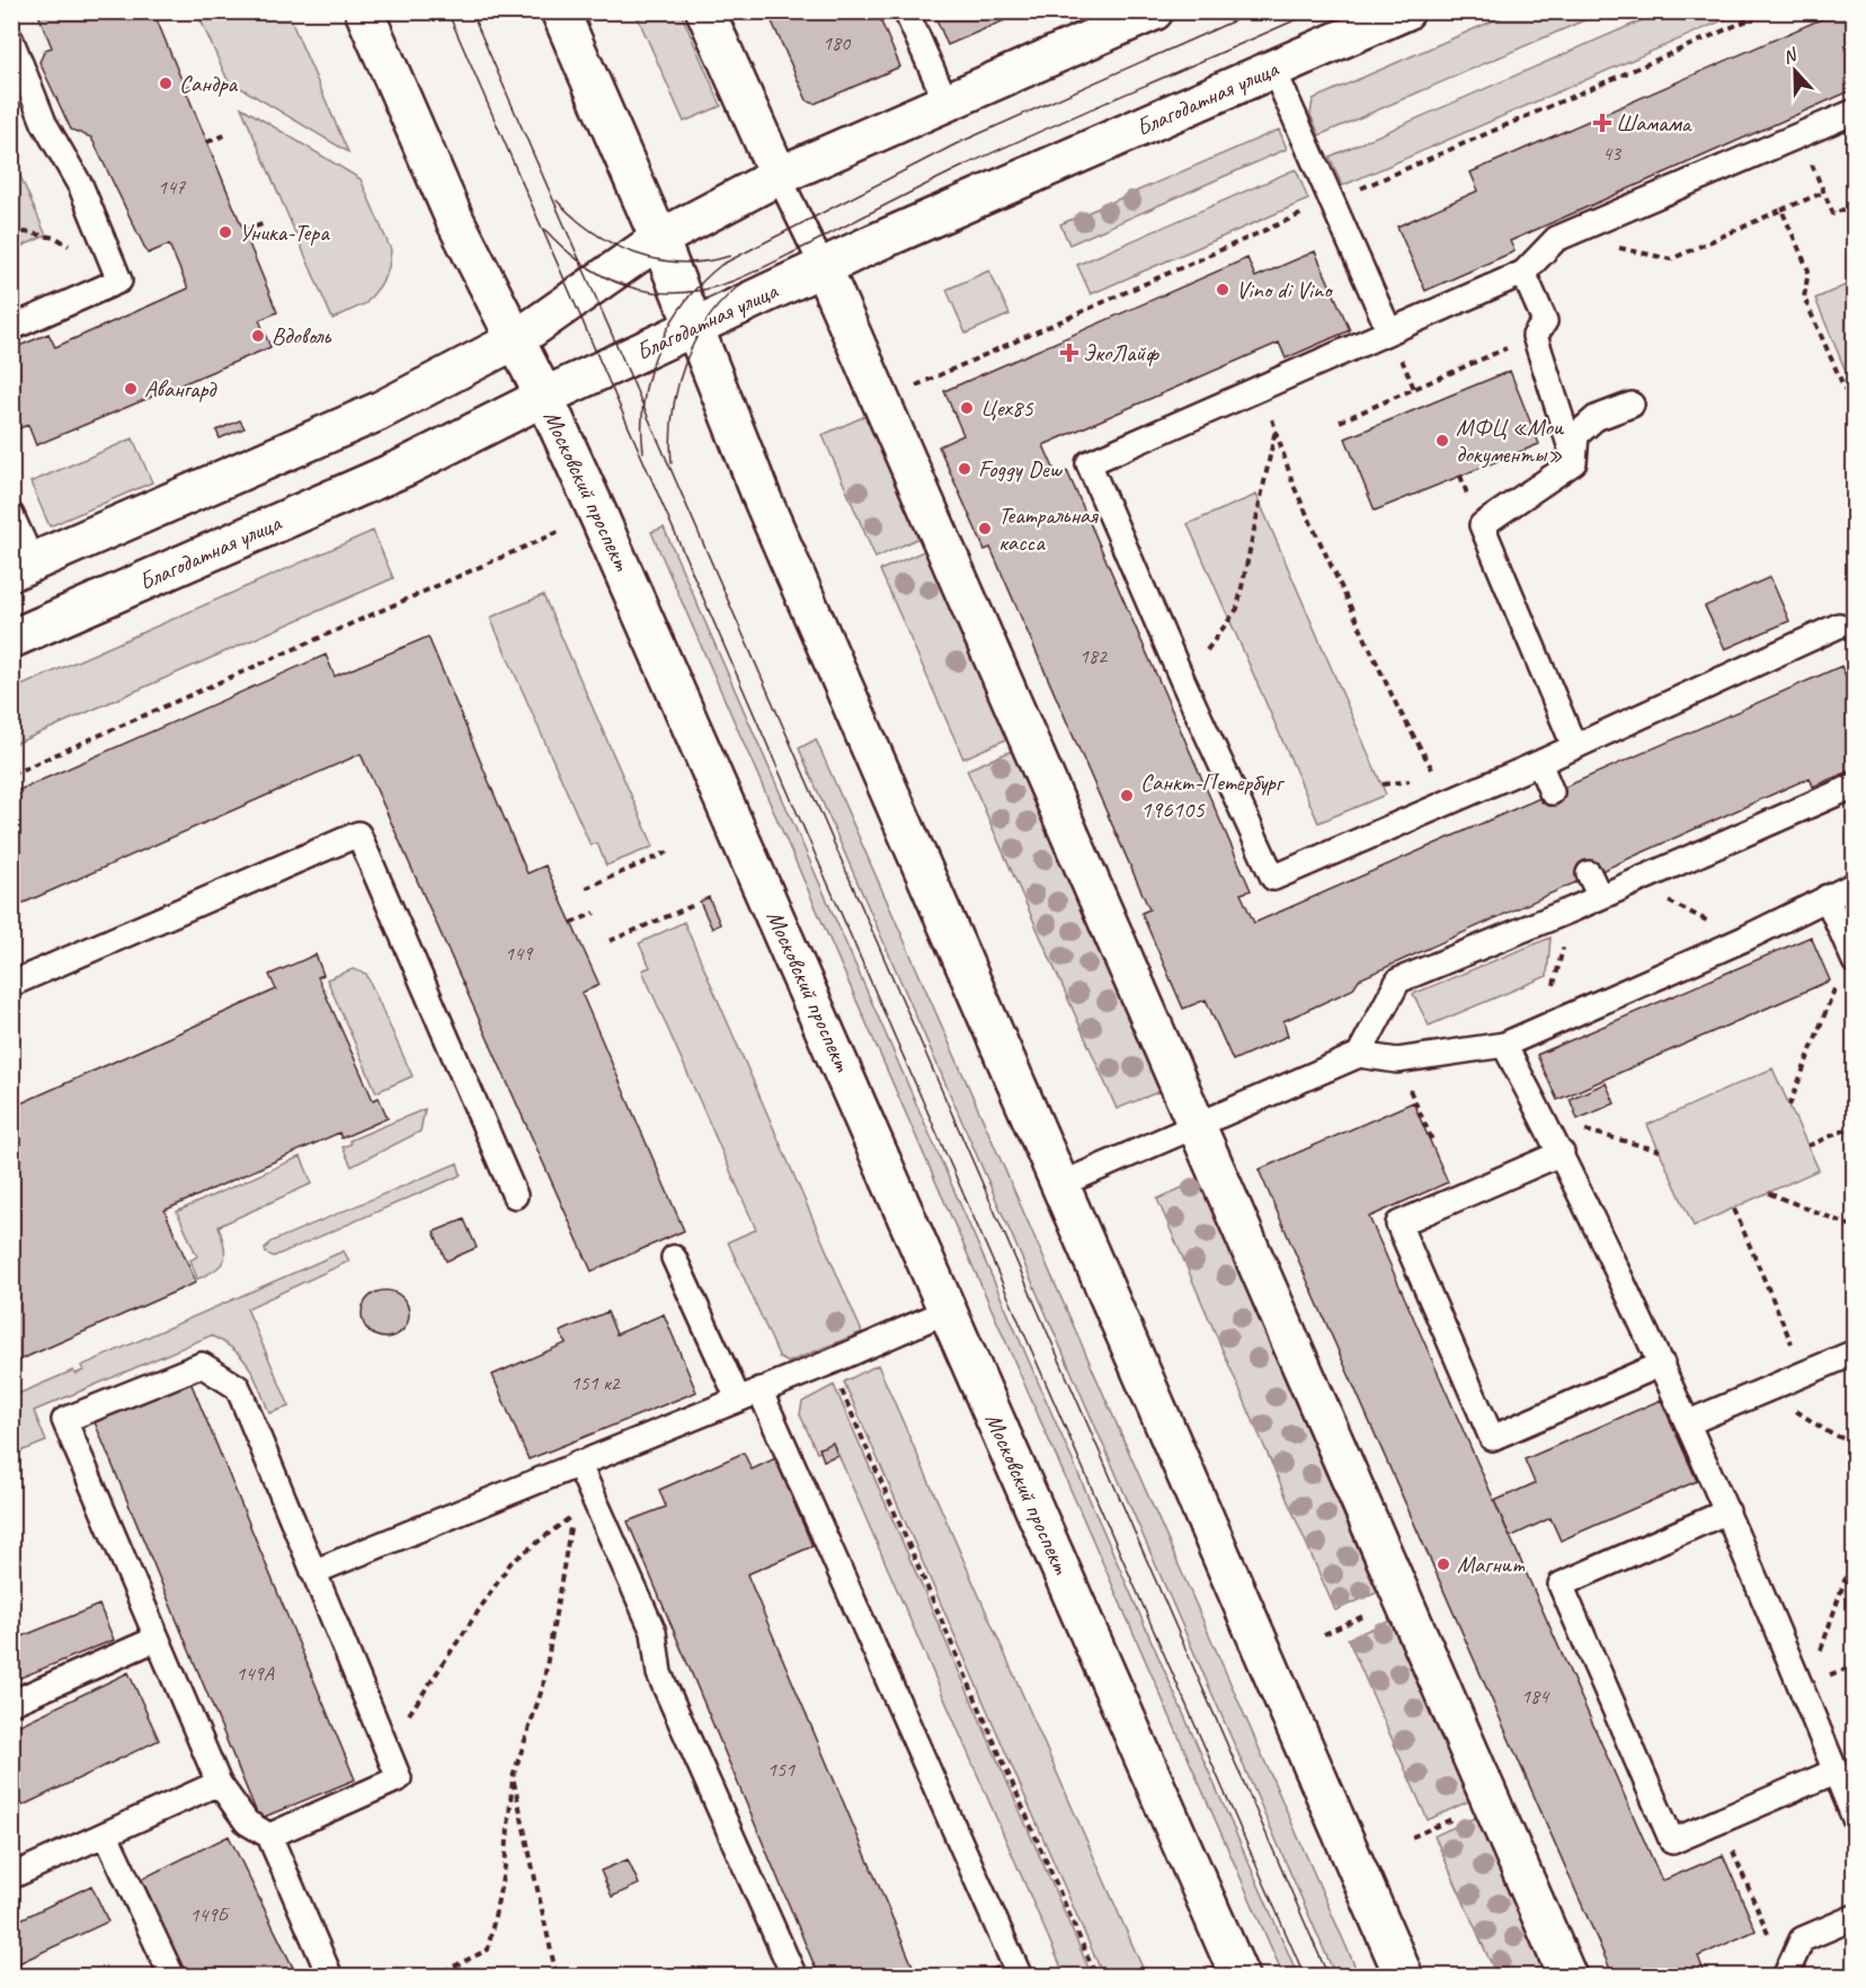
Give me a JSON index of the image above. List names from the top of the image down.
{
  "streets": {
    "main road": ["Благодатная улица", "Московский проспект"]
  },
  "crossings": [
    ["Благодатная улица", "Московский проспект"]
  ],
  "places": {
    "other": [
      "Сандра",
      "Уника-Тера",
      "Vino di Vino",
      "Вдоволь",
      "Авангард",
      "Цех85",
      "МФЦ «Мои документы»",
      "Foggy Dew",
      "Театральная касса",
      "Санкт-Петербург 196105",
      "Магнит"
    ],
    "health": ["Шамама", "ЭкоЛайф"]
  },
  "house_numbers": [
    "180",
    "43",
    "147",
    "182",
    "149",
    "151 к2",
    "149А",
    "184",
    "151",
    "149Б"
  ],
  "north": "top"
}
